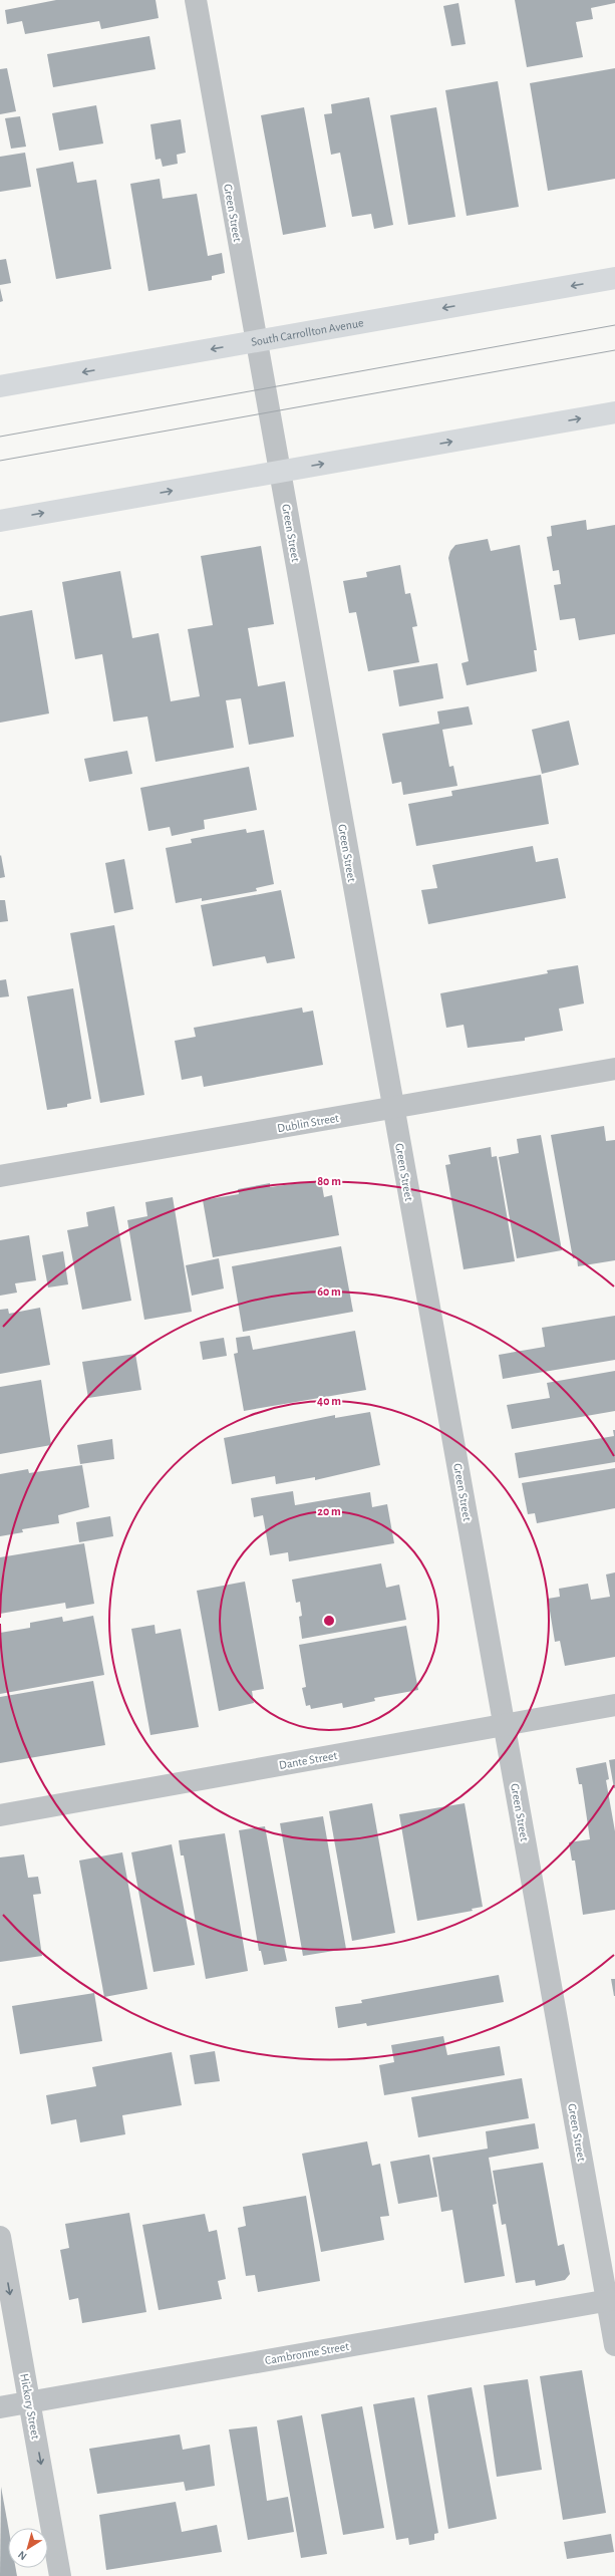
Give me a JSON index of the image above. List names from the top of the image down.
{
  "streets": {
    "main road": ["South Carrollton Avenue"],
    "street": [
      "Green Street",
      "Dublin Street",
      "Dante Street",
      "Cambronne Street",
      "Hickory Street"
    ]
  },
  "crossings": [
    ["Green Street", "South Carrollton Avenue"],
    ["Green Street", "Dublin Street"],
    ["Green Street", "Dante Street"],
    ["Green Street", "Cambronne Street"],
    ["Cambronne Street", "Hickory Street"]
  ],
  "one_way": ["Hickory Street"],
  "north": "bottom left",
  "rings": [
    "80 m",
    "60 m",
    "40 m",
    "20 m"
  ]
}
